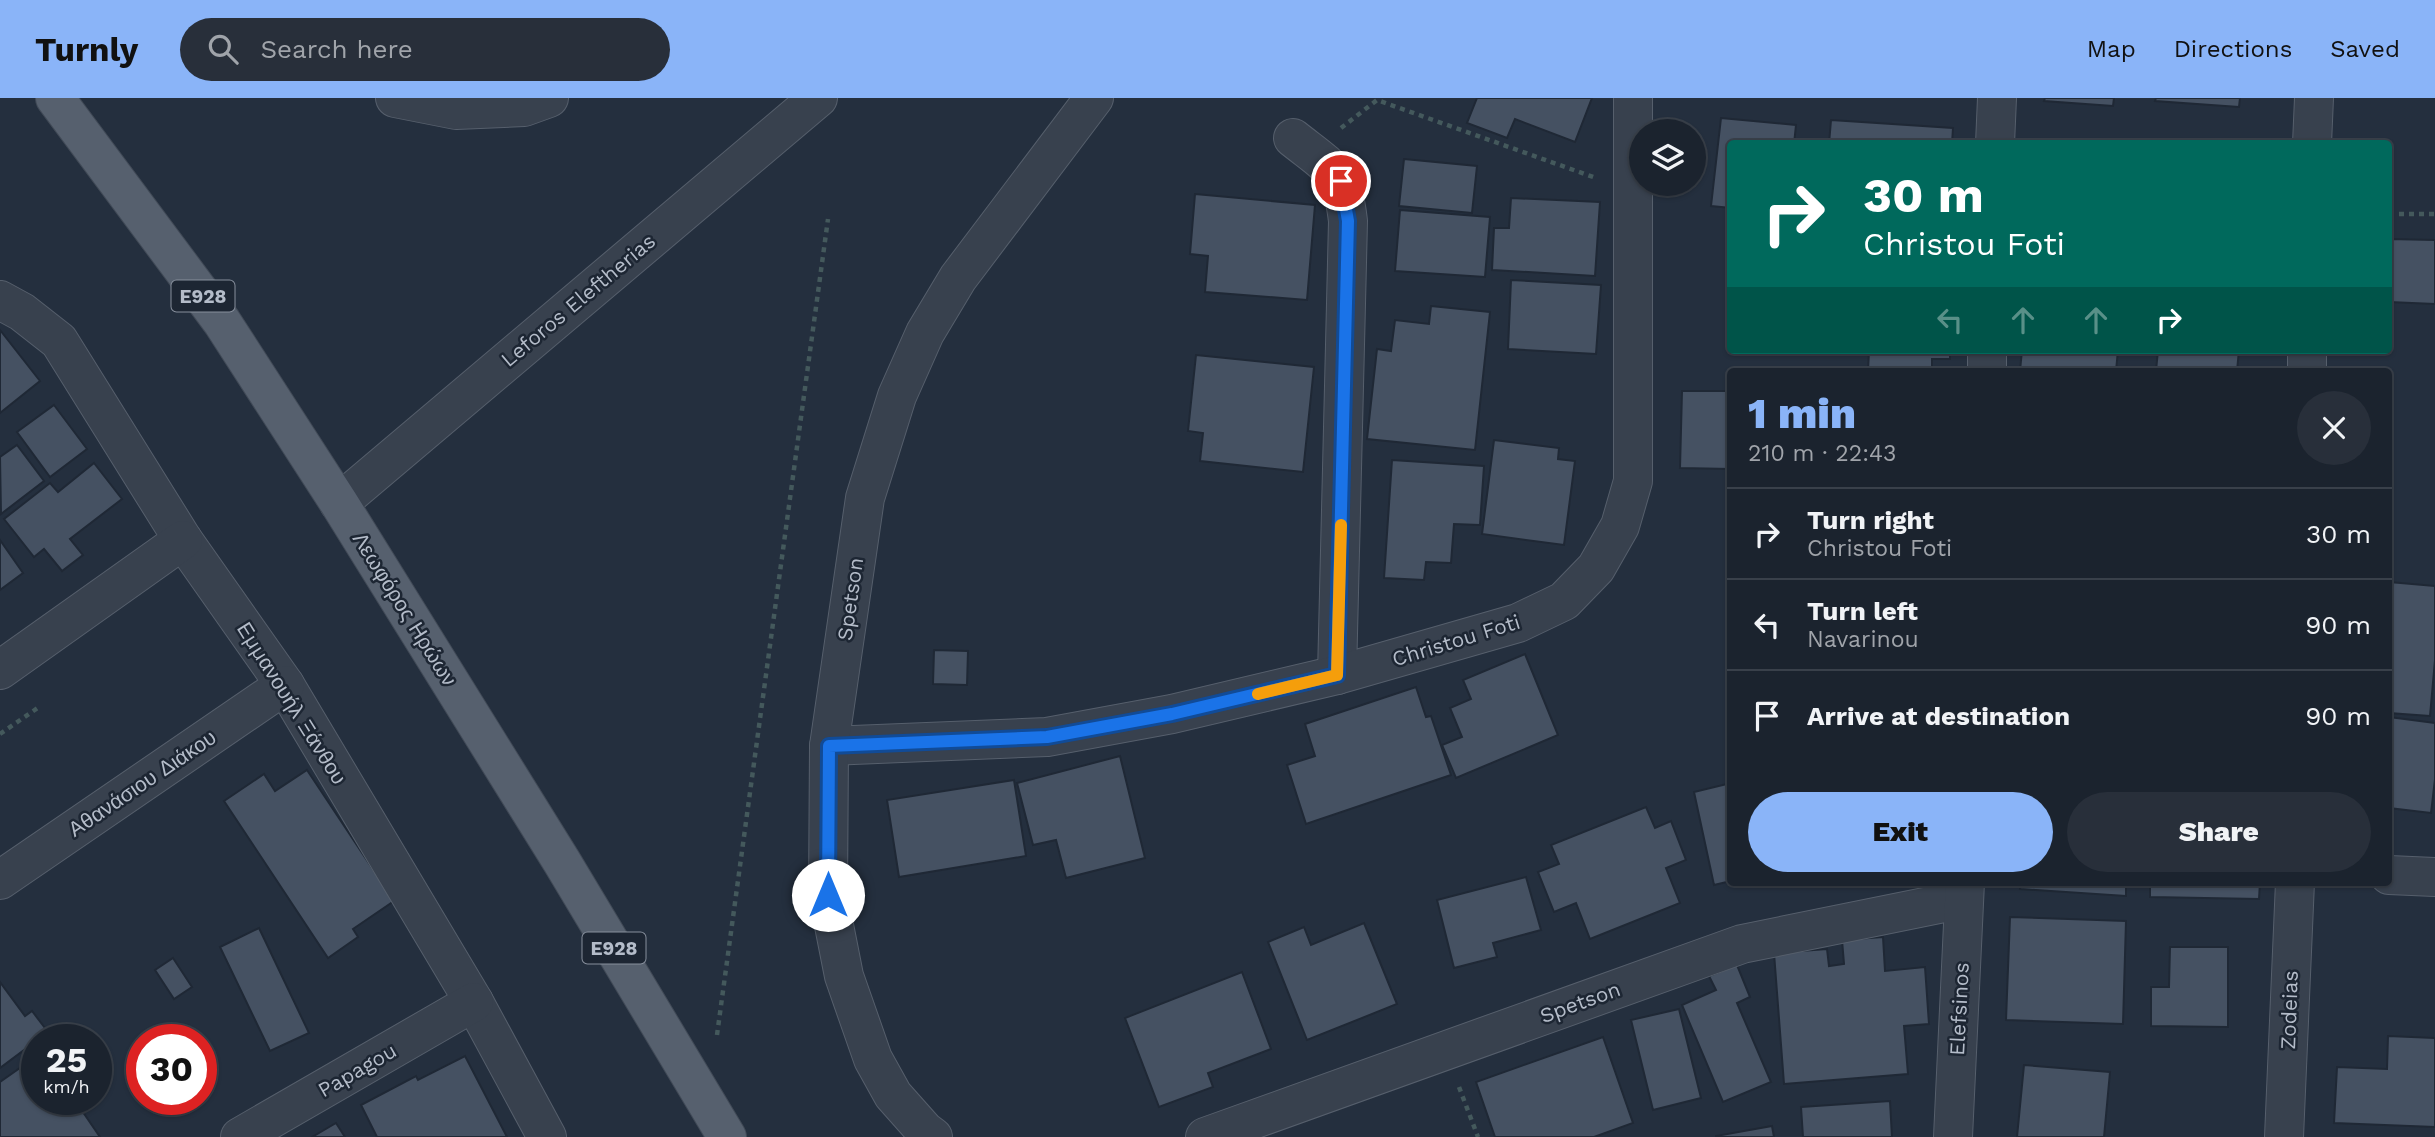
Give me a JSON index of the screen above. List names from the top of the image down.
{
  "streets": {
    "main road": ["E928", "Λεωφόρος Ηρώων"],
    "street": [
      "Leforos Eleftherias",
      "Spetson",
      "Christou Foti",
      "Εμμανουήλ Ξάνθου",
      "Αθανάσιου Διάκου",
      "Elefsinos",
      "Zodeias",
      "Papagou"
    ]
  },
  "crossings": [
    ["Leforos Eleftherias", "Λεωφόρος Ηρώων"],
    ["Spetson", "Christou Foti"],
    ["Spetson", "Elefsinos"],
    ["Εμμανουήλ Ξάνθου", "Αθανάσιου Διάκου"],
    ["Εμμανουήλ Ξάνθου", "Papagou"]
  ],
  "page": {
    "header": "Turnly",
    "search": "Search here",
    "nav": ["Map", "Directions", "Saved"],
    "turn": ["30 m", "Christou Foti"],
    "heading": ["1 min", "210 m · 22:43"],
    "list": [
      {
        "name": "Turn right",
        "note": "Christou Foti",
        "value": "30 m"
      },
      {
        "name": "Turn left",
        "note": "Navarinou",
        "value": "90 m"
      },
      {
        "name": "Arrive at destination",
        "value": "90 m"
      }
    ],
    "buttons": ["Exit", "Share"],
    "speed": "25 km/h",
    "limit": "30"
  }
}
